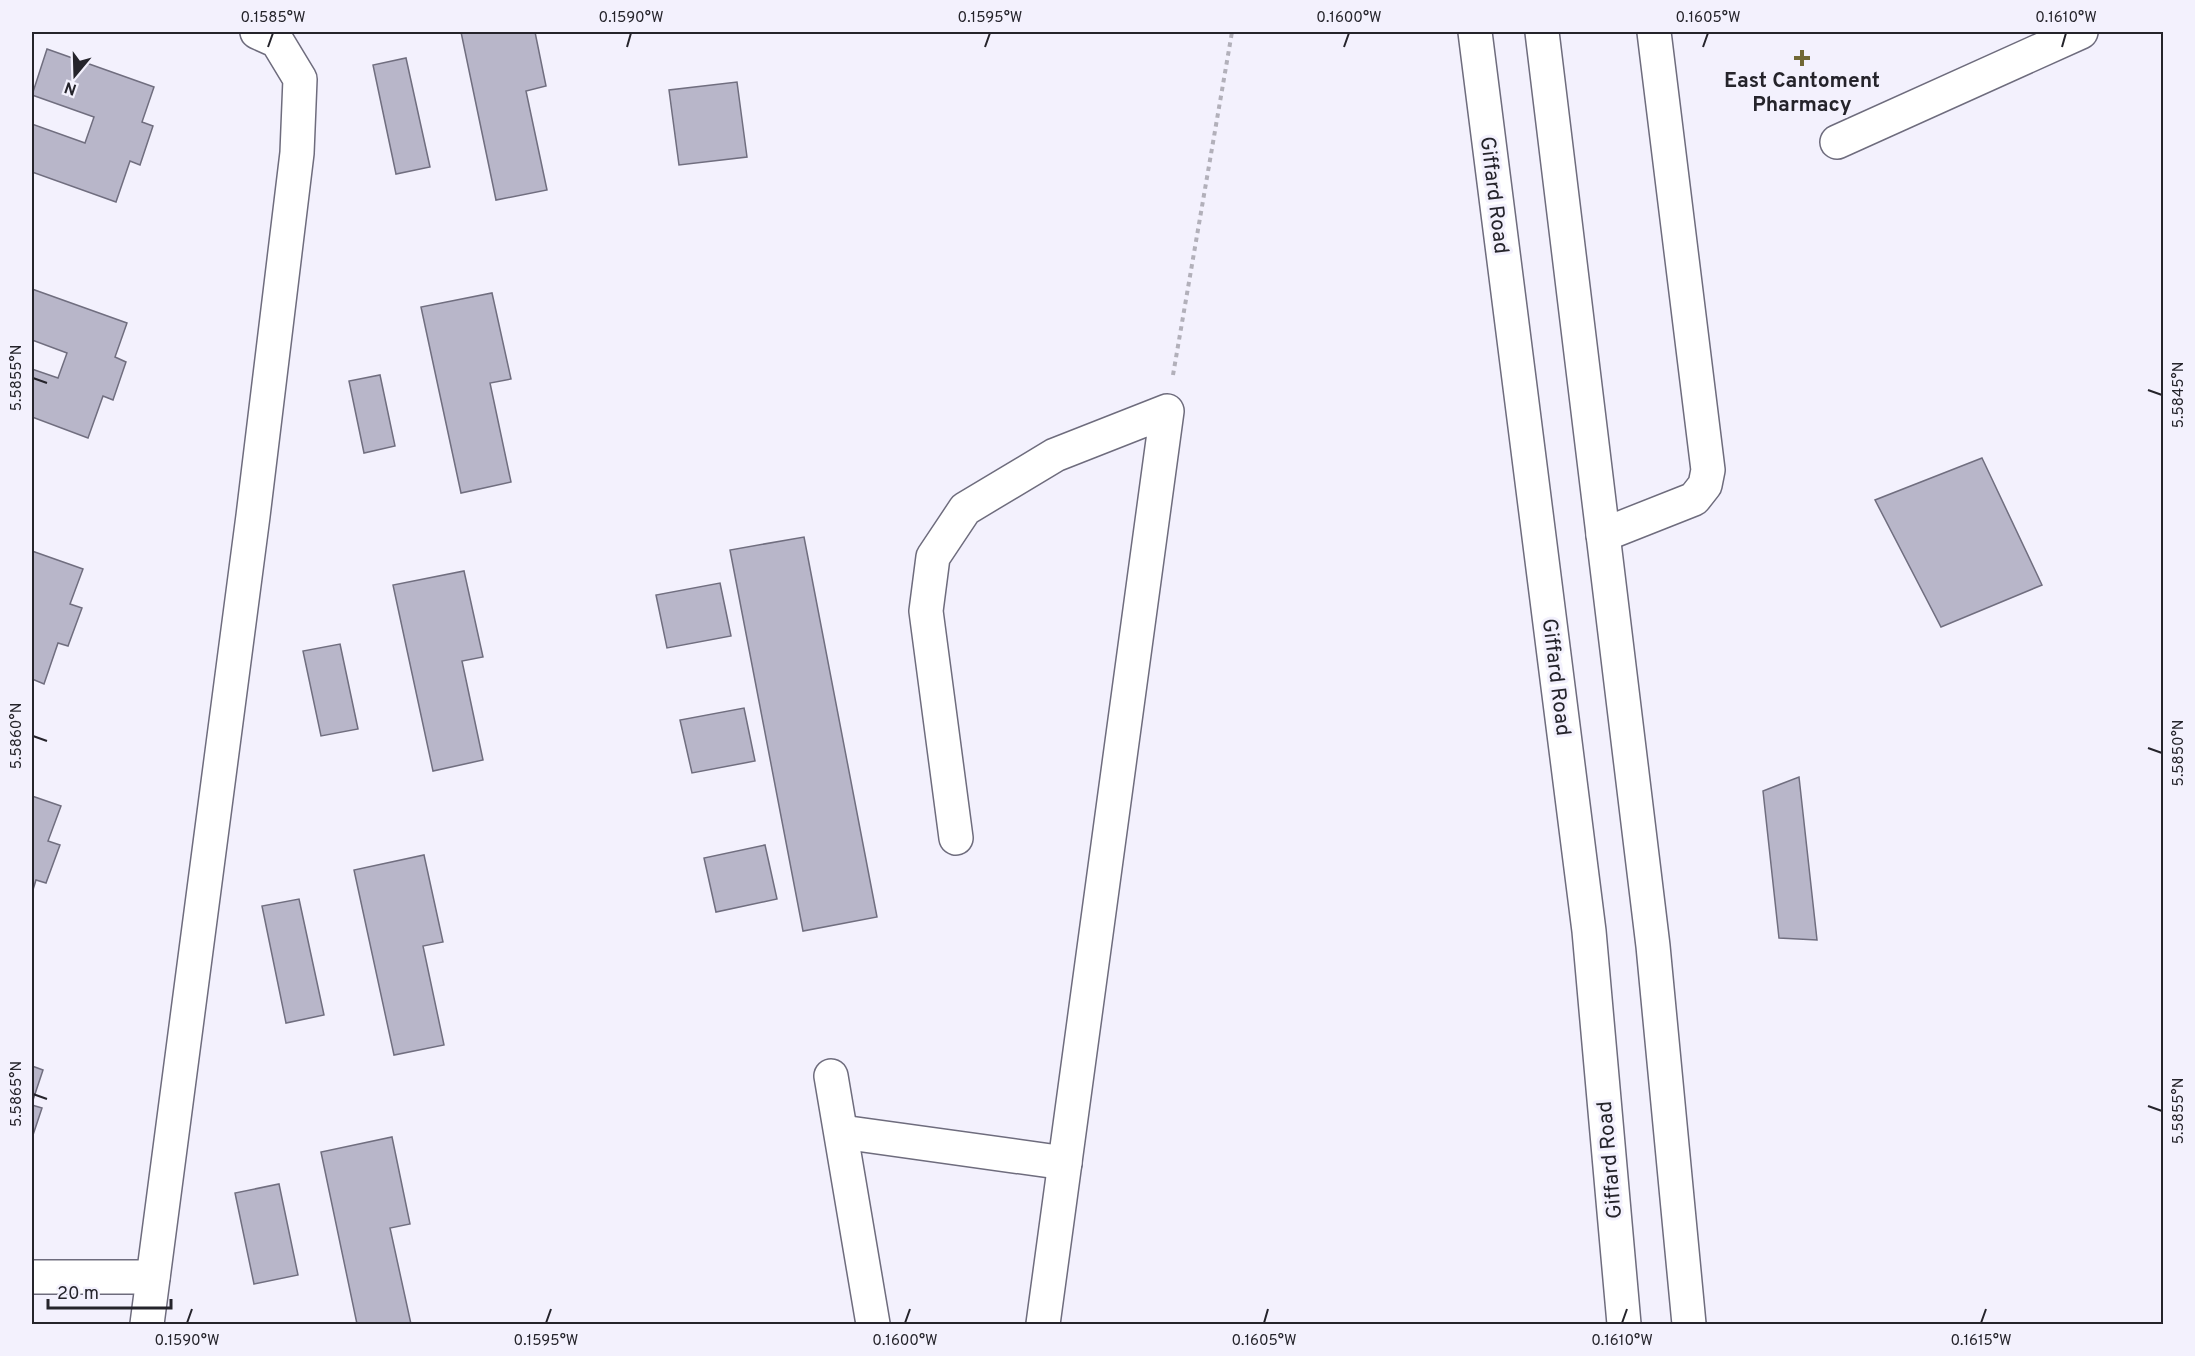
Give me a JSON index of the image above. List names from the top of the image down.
{
  "streets": {
    "street": ["Giffard Road"]
  },
  "places": {
    "health": ["East Cantoment Pharmacy"]
  },
  "scale_bar": "20 m",
  "north": "bottom",
  "coordinates": [
    "0.1585°W",
    "0.1590°W",
    "0.1595°W",
    "0.1600°W",
    "0.1605°W",
    "0.1610°W",
    "5.5855°N",
    "5.5845°N",
    "5.5860°N",
    "5.5850°N",
    "5.5865°N",
    "0.1615°W"
  ]
}
